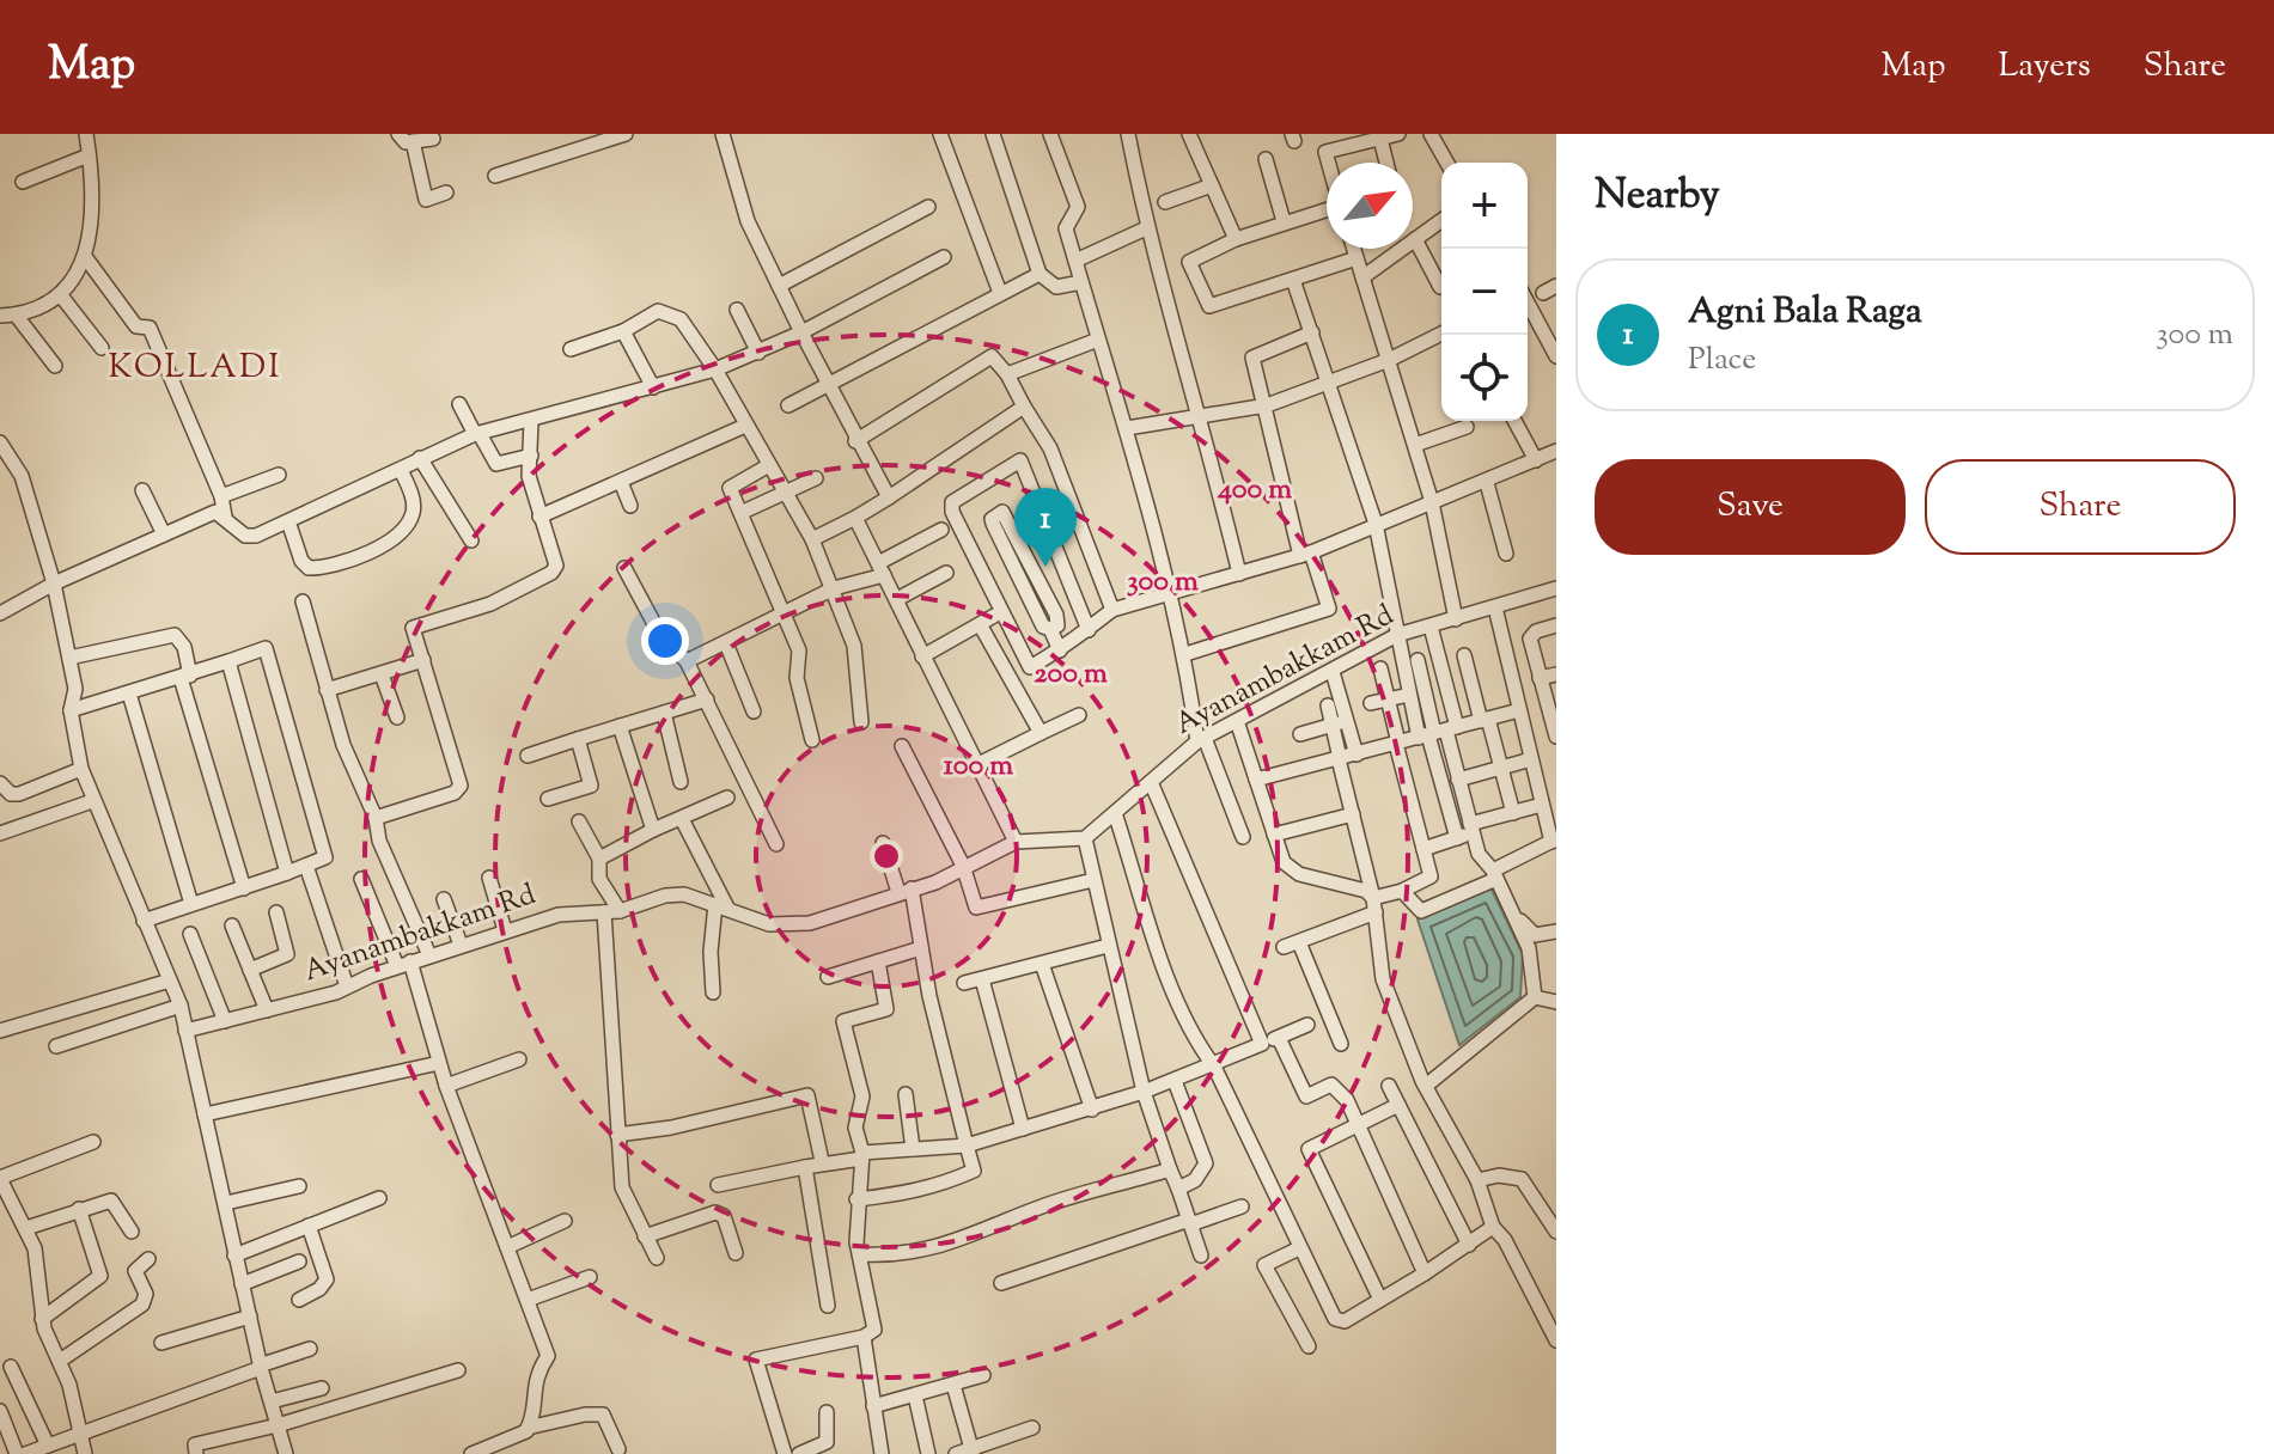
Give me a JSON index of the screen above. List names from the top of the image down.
{
  "streets": {
    "street": ["Ayanambakkam Rd"]
  },
  "districts": ["KOLLADI"],
  "north": "top right",
  "page": {
    "header": "Map",
    "nav": ["Map", "Layers", "Share"],
    "heading": "Nearby",
    "map_buttons": ["+", "−"],
    "list": [
      {
        "mark": "1",
        "name": "Agni Bala Raga",
        "note": "Place",
        "value": "300 m"
      }
    ],
    "buttons": ["Save", "Share"],
    "pins": "1"
  },
  "rings": [
    "400 m",
    "300 m",
    "200 m",
    "100 m"
  ]
}
